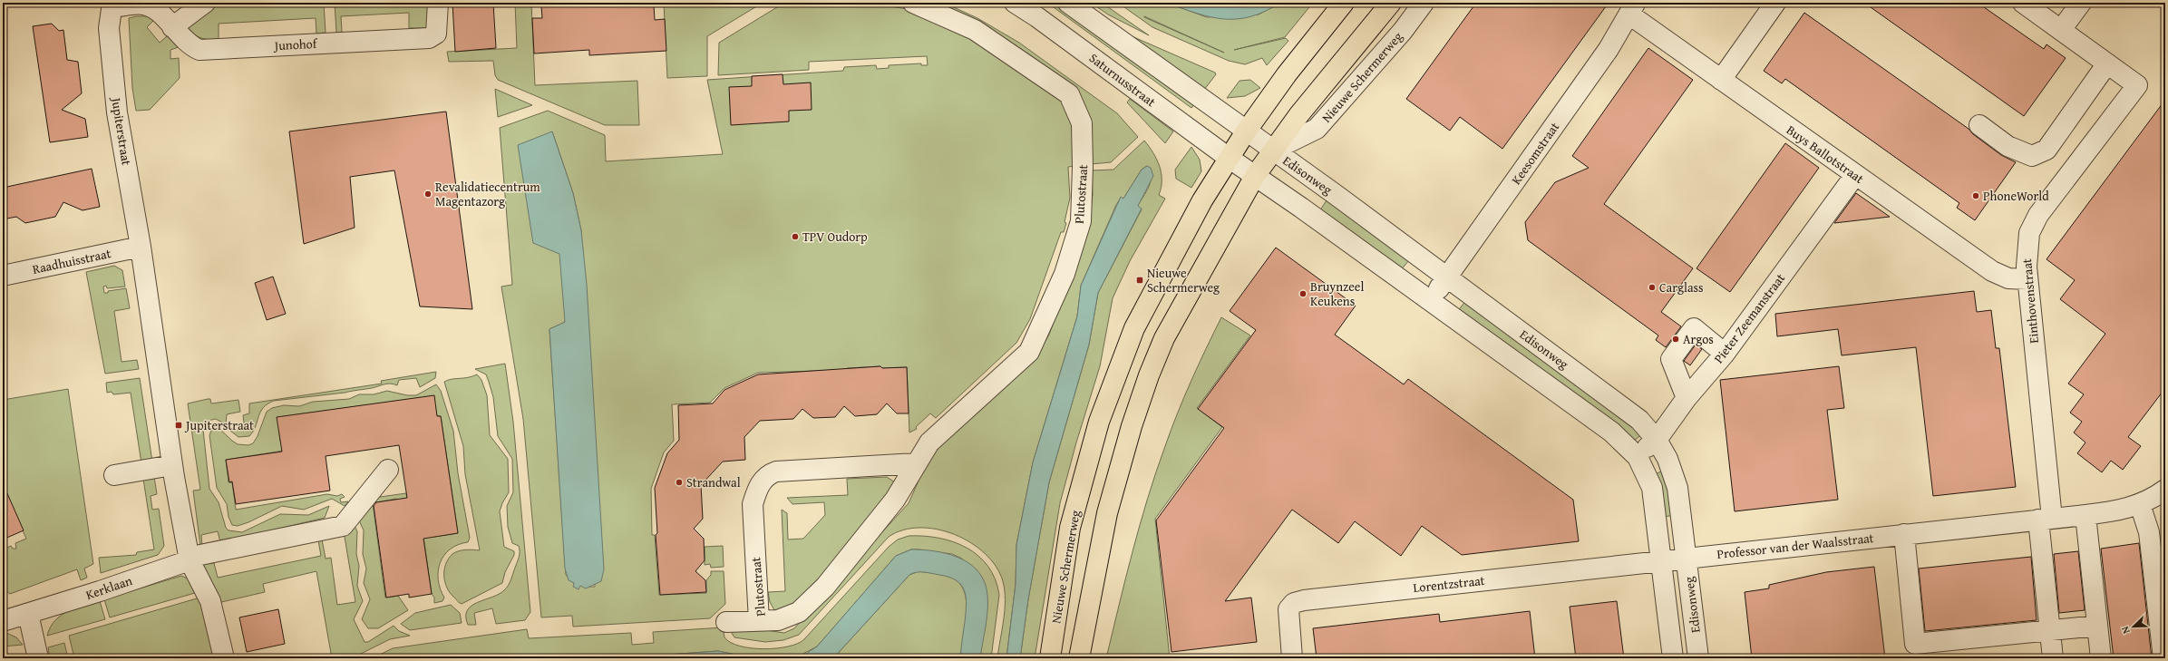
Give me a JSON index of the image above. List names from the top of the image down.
{
  "streets": {
    "main road": ["Nieuwe Schermerweg"],
    "street": [
      "Junohof",
      "Saturnusstraat",
      "Jupiterstraat",
      "Keesomstraat",
      "Buys Ballotstraat",
      "Edisonweg",
      "Plutostraat",
      "Raadhuisstraat",
      "Einthovenstraat",
      "Pieter Zeemanstraat",
      "Professor van der Waalsstraat",
      "Lorentzstraat",
      "Kerklaan"
    ]
  },
  "crossings": [
    ["Nieuwe Schermerweg", "Saturnusstraat"],
    ["Nieuwe Schermerweg", "Edisonweg"],
    ["Saturnusstraat", "Edisonweg"],
    ["Jupiterstraat", "Raadhuisstraat"],
    ["Jupiterstraat", "Kerklaan"],
    ["Keesomstraat", "Buys Ballotstraat"],
    ["Keesomstraat", "Edisonweg"],
    ["Buys Ballotstraat", "Einthovenstraat"],
    ["Buys Ballotstraat", "Pieter Zeemanstraat"],
    ["Edisonweg", "Pieter Zeemanstraat"],
    ["Edisonweg", "Professor van der Waalsstraat"],
    ["Edisonweg", "Lorentzstraat"],
    ["Einthovenstraat", "Professor van der Waalsstraat"],
    ["Professor van der Waalsstraat", "Lorentzstraat"]
  ],
  "places": {
    "other": [
      "Revalidatiecentrum Magentazorg",
      "PhoneWorld",
      "TPV Oudorp",
      "Carglass",
      "Bruynzeel Keukens",
      "Argos",
      "Strandwal"
    ],
    "transit": ["Nieuwe Schermerweg", "Jupiterstraat"]
  },
  "north": "bottom left"
}
